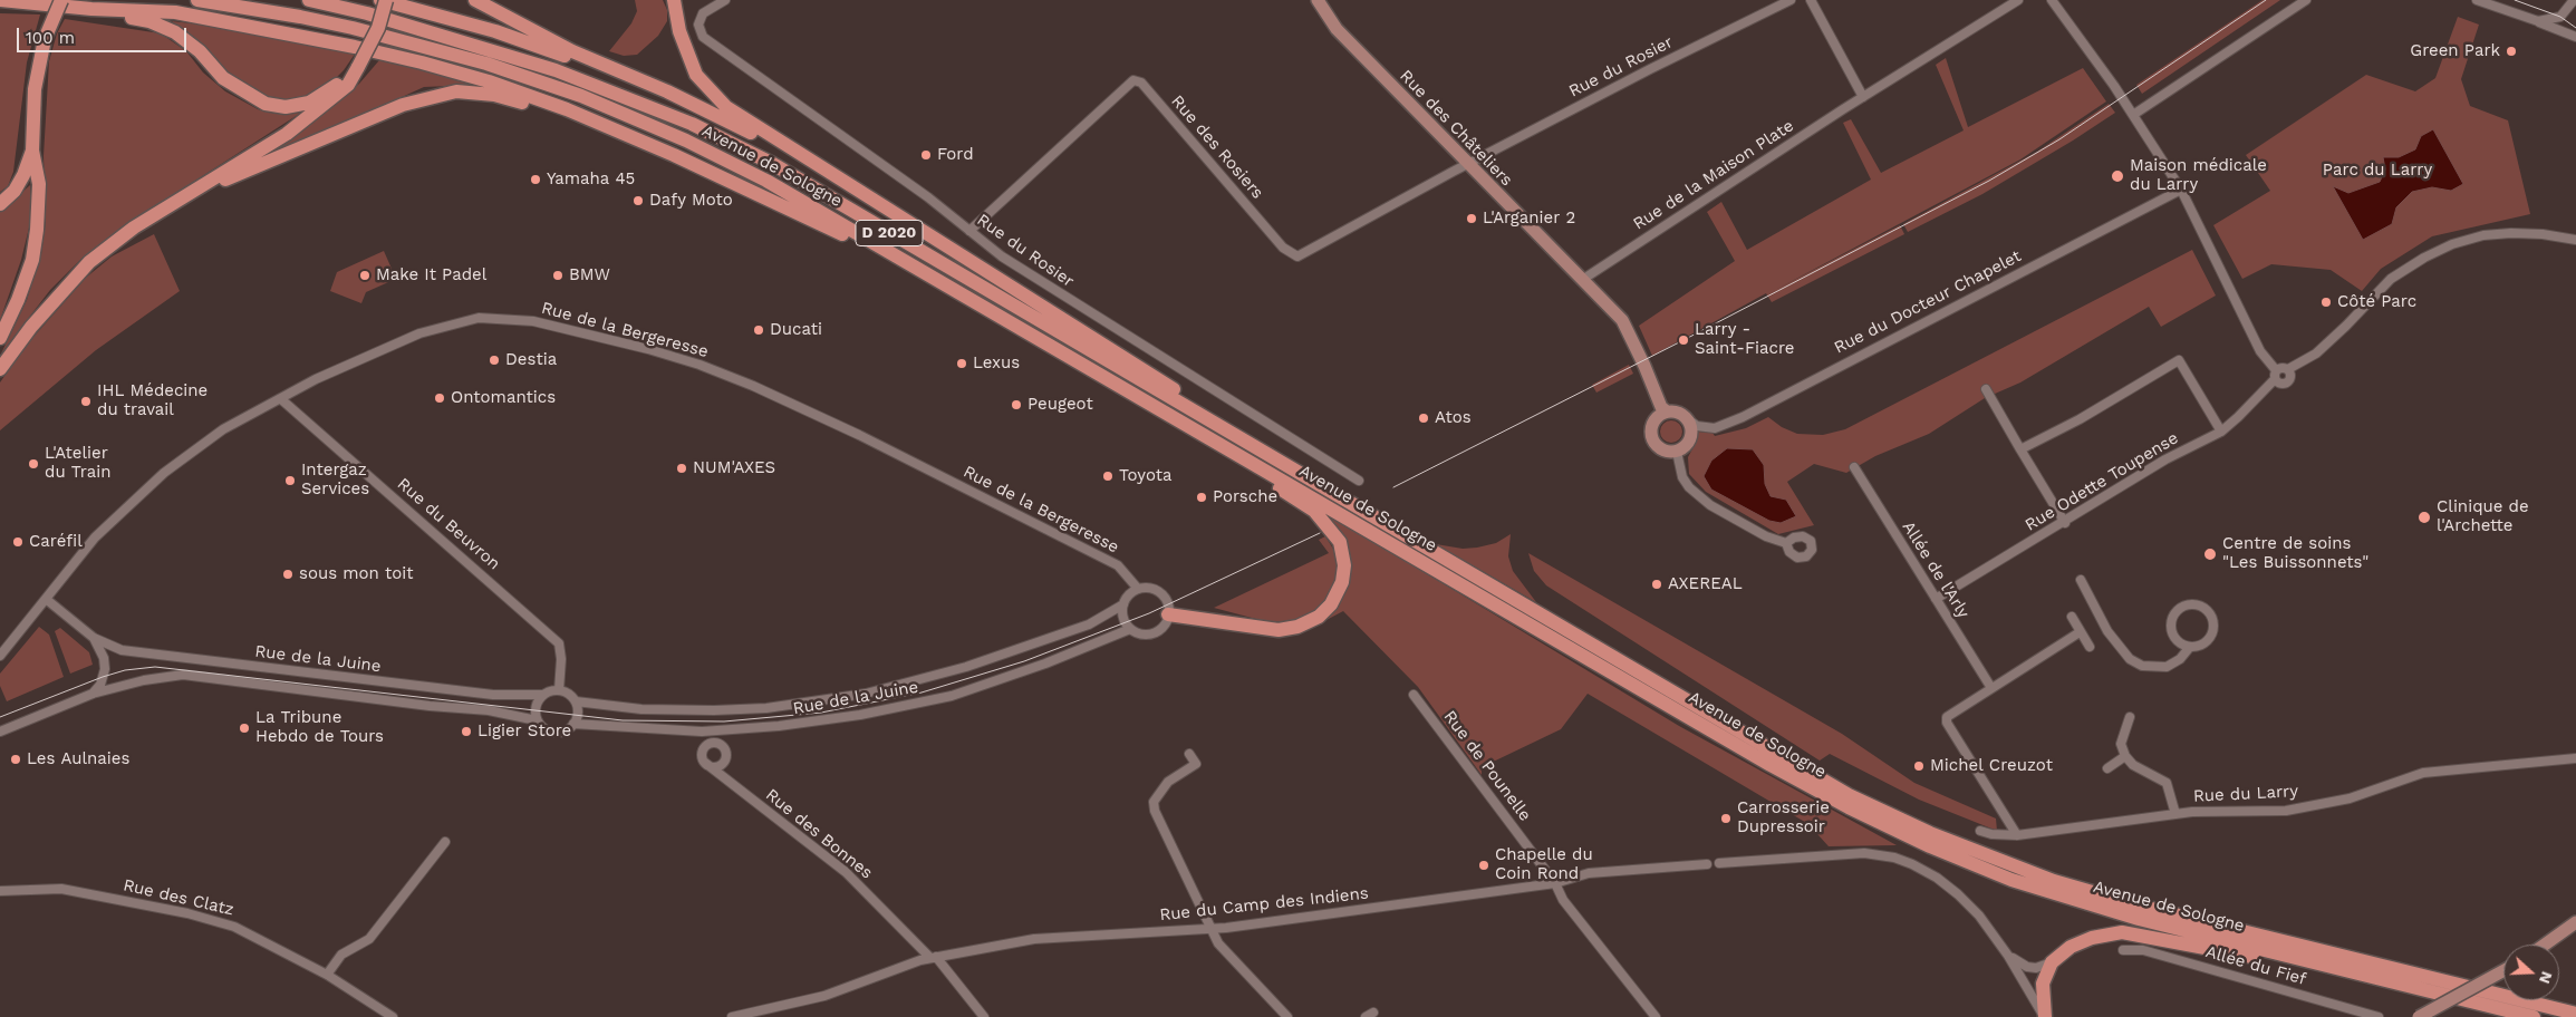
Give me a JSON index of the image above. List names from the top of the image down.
{
  "streets": {
    "main road": ["Avenue de Sologne", "D 2020"],
    "street": [
      "Rue du Rosier",
      "Rue des Châteliers",
      "Rue des Rosiers",
      "Rue de la Maison Plate",
      "Rue du Docteur Chapelet",
      "Rue de la Bergeresse",
      "Rue Odette Toupense",
      "Rue du Beuvron",
      "Allée de l'Arly",
      "Rue de la Juine",
      "Rue de Pounelle",
      "Rue du Larry",
      "Rue des Bonnes",
      "Rue des Clatz",
      "Rue du Camp des Indiens",
      "Allée du Fief"
    ]
  },
  "crossings": [
    ["Rue du Rosier", "Rue des Châteliers"],
    ["Rue du Rosier", "Rue des Rosiers"],
    ["Rue des Châteliers", "Rue des Rosiers"],
    ["Rue des Châteliers", "Rue de la Maison Plate"],
    ["Rue des Châteliers", "Rue du Docteur Chapelet"],
    ["Rue de la Bergeresse", "Rue du Beuvron"],
    ["Rue de la Bergeresse", "Rue de la Juine"],
    ["Rue Odette Toupense", "Allée de l'Arly"],
    ["Rue du Beuvron", "Rue de la Juine"],
    ["Rue de Pounelle", "Rue du Camp des Indiens"],
    ["Rue des Bonnes", "Rue du Camp des Indiens"]
  ],
  "parks": ["Parc du Larry"],
  "places": [
    "Green Park",
    "Ford",
    "Maison médicale du Larry",
    "Yamaha 45",
    "Dafy Moto",
    "L'Arganier 2",
    "Make It Padel",
    "BMW",
    "Côté Parc",
    "Ducati",
    "Larry - Saint-Fiacre",
    "Destia",
    "Lexus",
    "Ontomantics",
    "IHL Médecine du travail",
    "Peugeot",
    "Atos",
    "L'Atelier du Train",
    "NUM'AXES",
    "Toyota",
    "Intergaz Services",
    "Porsche",
    "Clinique de l'Archette",
    "Caréfil",
    "Centre de soins \"Les Buissonnets\"",
    "sous mon toit",
    "AXEREAL",
    "La Tribune Hebdo de Tours",
    "Ligier Store",
    "Les Aulnaies",
    "Michel Creuzot",
    "Carrosserie Dupressoir",
    "Chapelle du Coin Rond"
  ],
  "scale_bar": "100 m",
  "north": "right"
}
